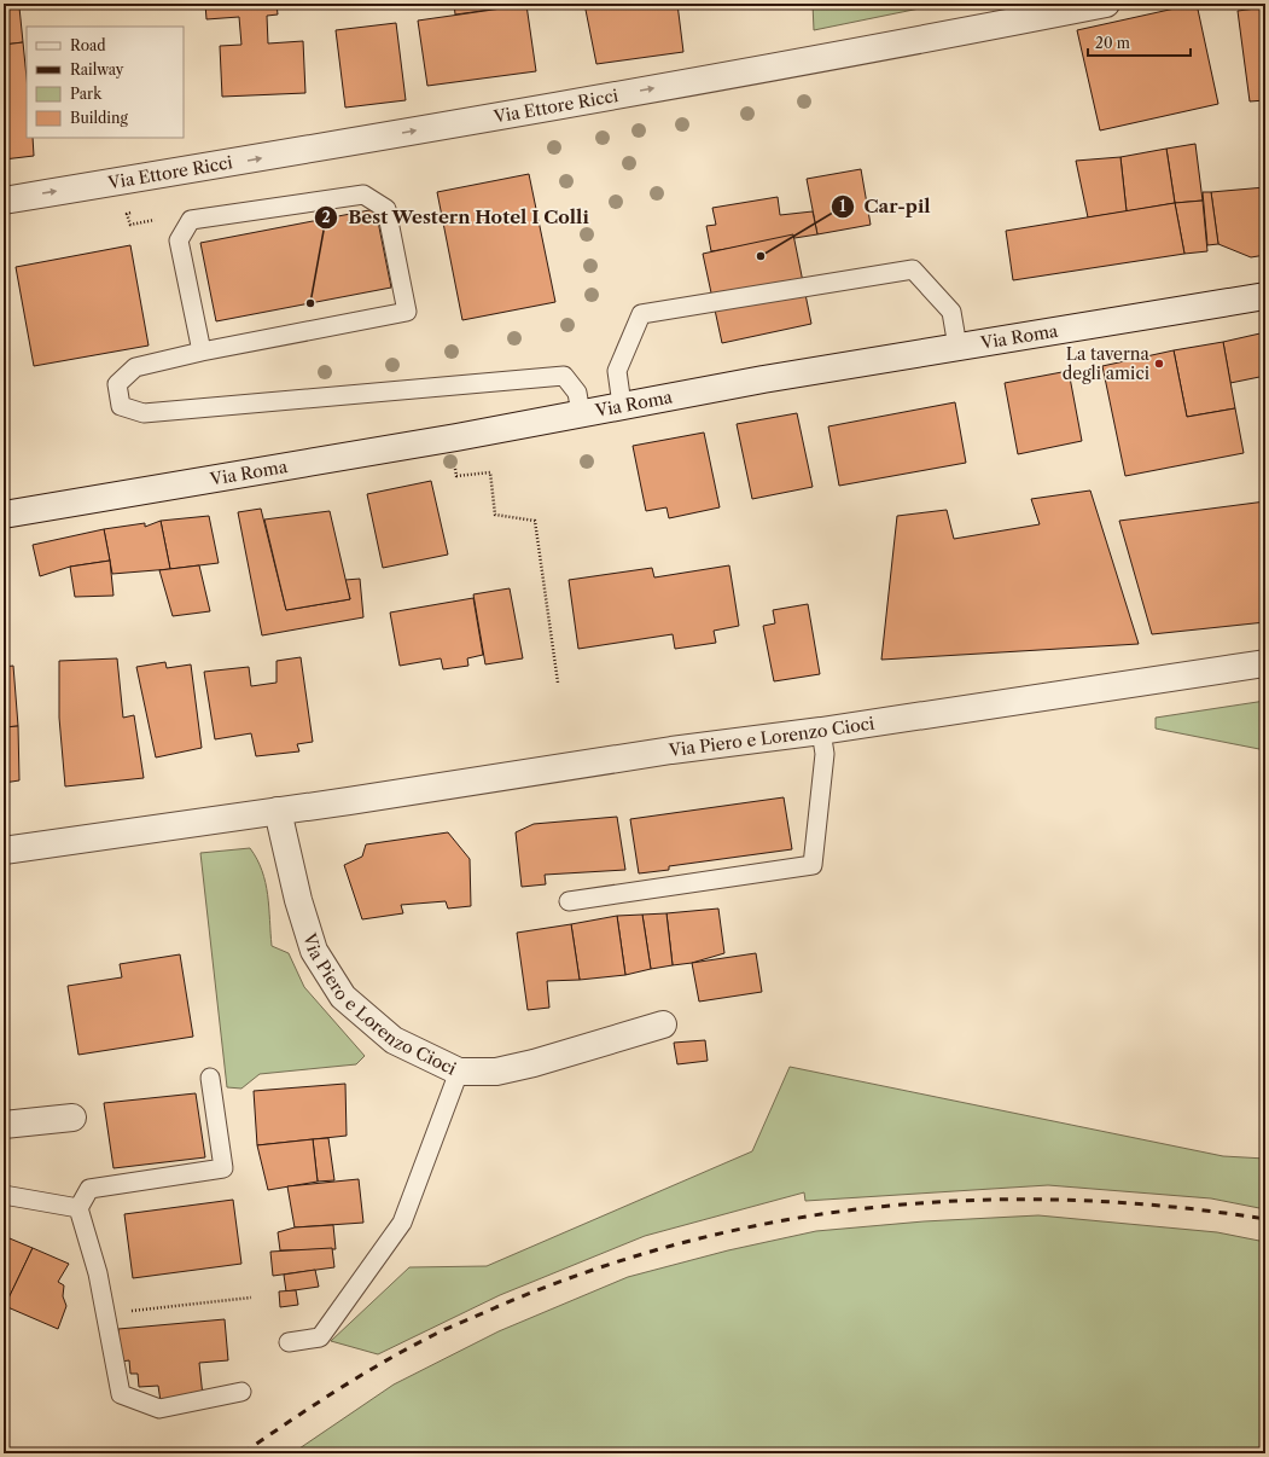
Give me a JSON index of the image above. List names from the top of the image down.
{
  "streets": {
    "street": ["Via Ettore Ricci", "Via Roma", "Via Piero e Lorenzo Cioci"]
  },
  "one_way": ["Via Ettore Ricci"],
  "places": ["Car-pil", "Best Western Hotel I Colli", "La taverna degli amici"],
  "legend": [
    "Road",
    "Railway",
    "Park",
    "Building"
  ],
  "scale_bar": "20 m"
}
